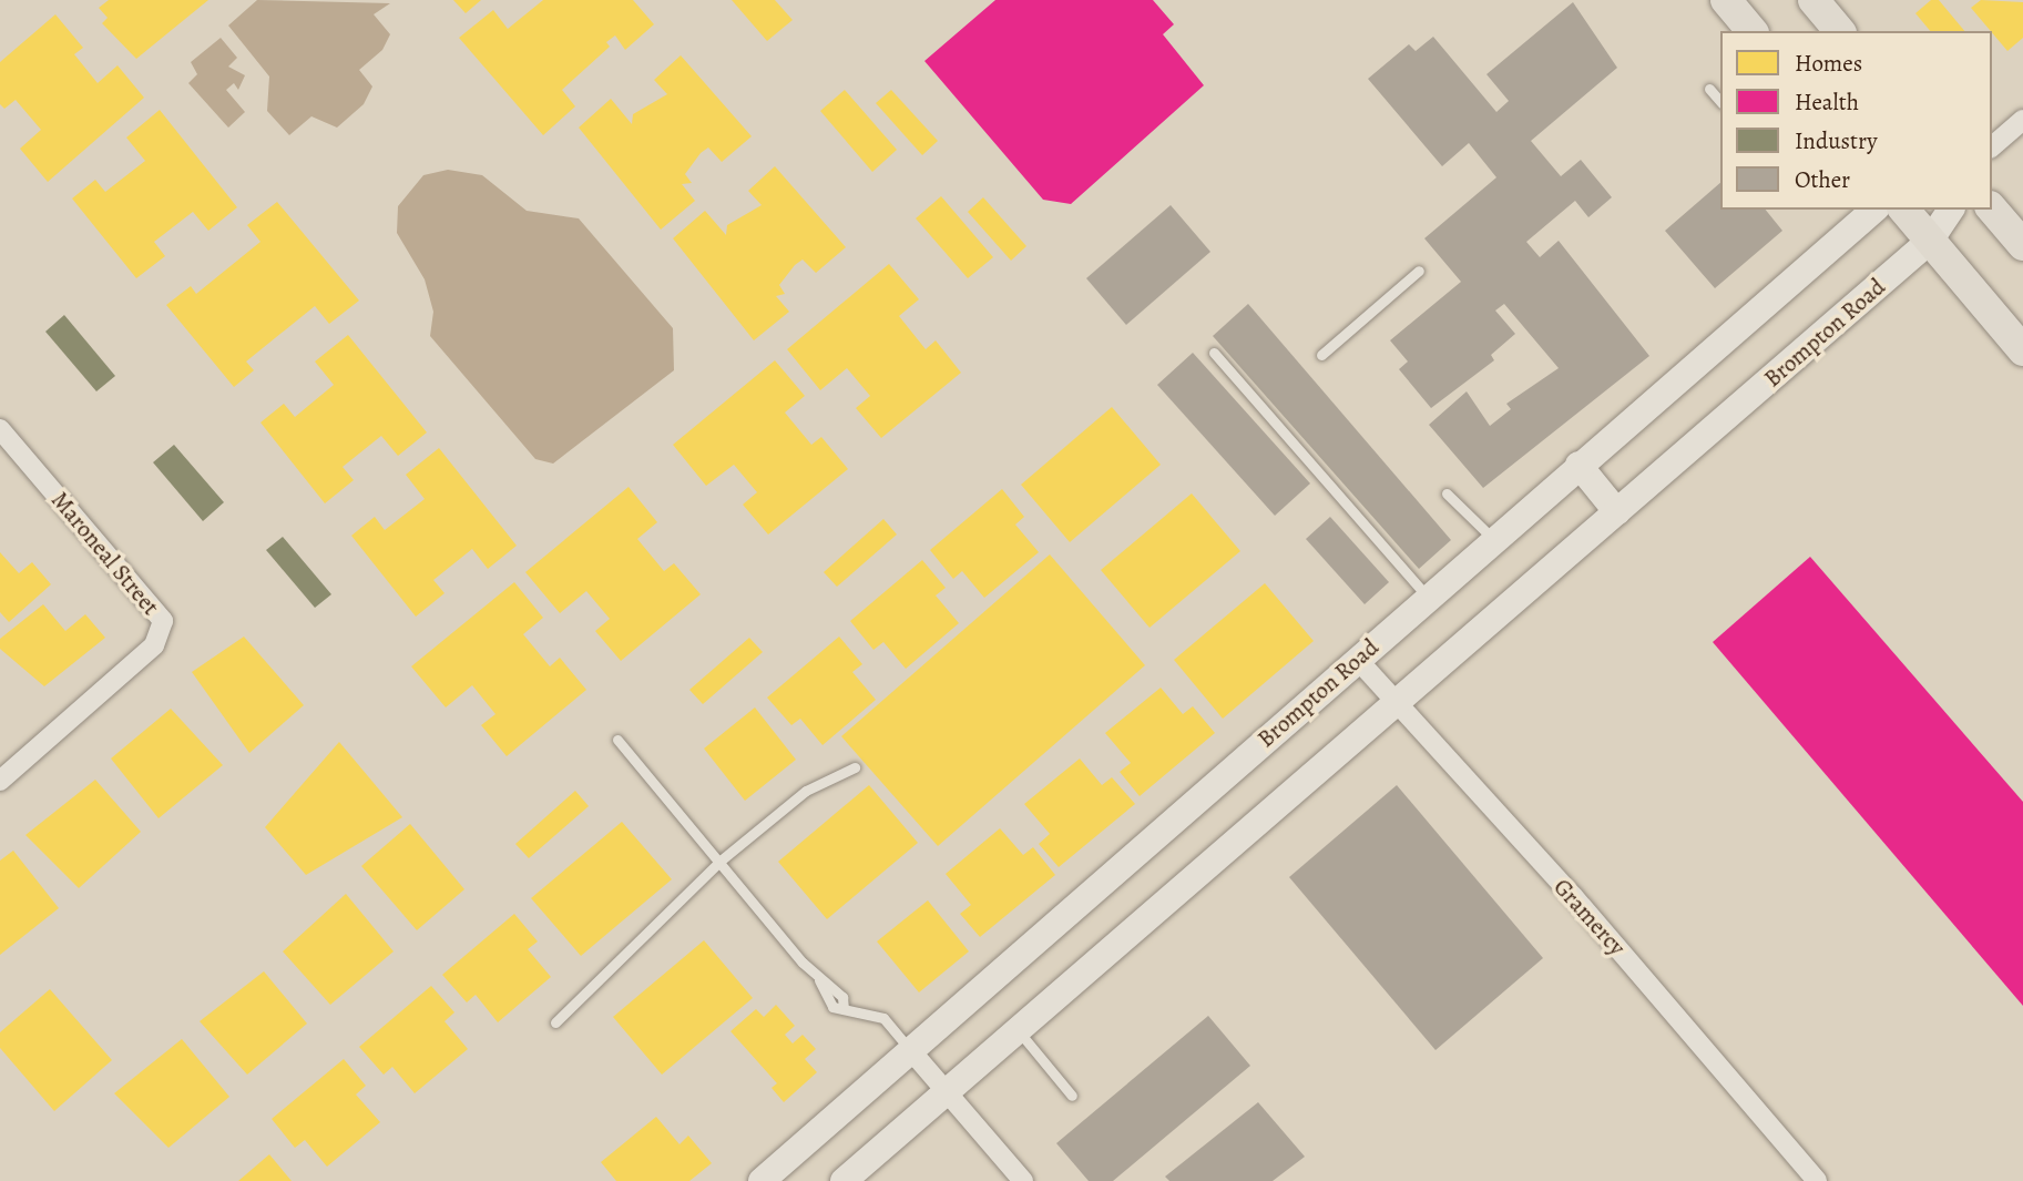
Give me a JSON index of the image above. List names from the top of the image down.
{
  "streets": {
    "street": ["Brompton Road", "Maroneal Street", "Gramercy"]
  },
  "crossings": [
    ["Brompton Road", "Gramercy"]
  ],
  "legend": [
    "Homes",
    "Health",
    "Industry",
    "Other"
  ]
}
